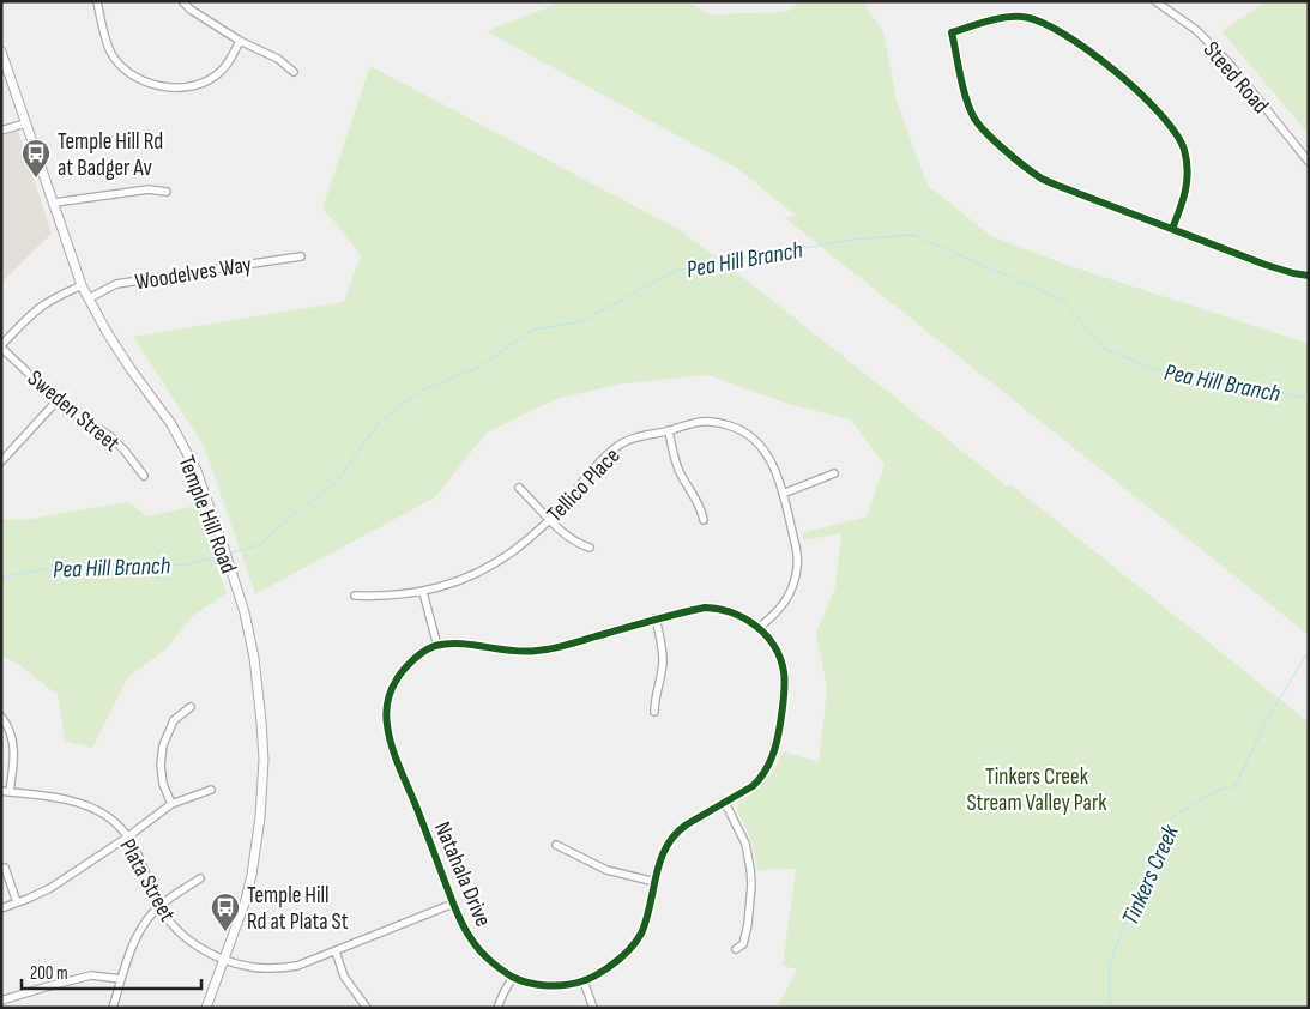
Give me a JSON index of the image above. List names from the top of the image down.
{
  "streets": {
    "main road": ["Temple Hill Road"],
    "street": [
      "Steed Road",
      "Woodelves Way",
      "Sweden Street",
      "Tellico Place",
      "Natahala Drive",
      "Plata Street"
    ]
  },
  "crossings": [
    ["Woodelves Way", "Temple Hill Road"],
    ["Tellico Place", "Natahala Drive"],
    ["Temple Hill Road", "Plata Street"],
    ["Natahala Drive", "Plata Street"]
  ],
  "water": ["Pea Hill Branch", "Tinkers Creek"],
  "parks": ["Tinkers Creek Stream Valley Park"],
  "places": {
    "bus stop": ["Temple Hill Rd at Badger Av", "Temple Hill Rd at Plata St"]
  },
  "scale_bar": "200 m"
}
